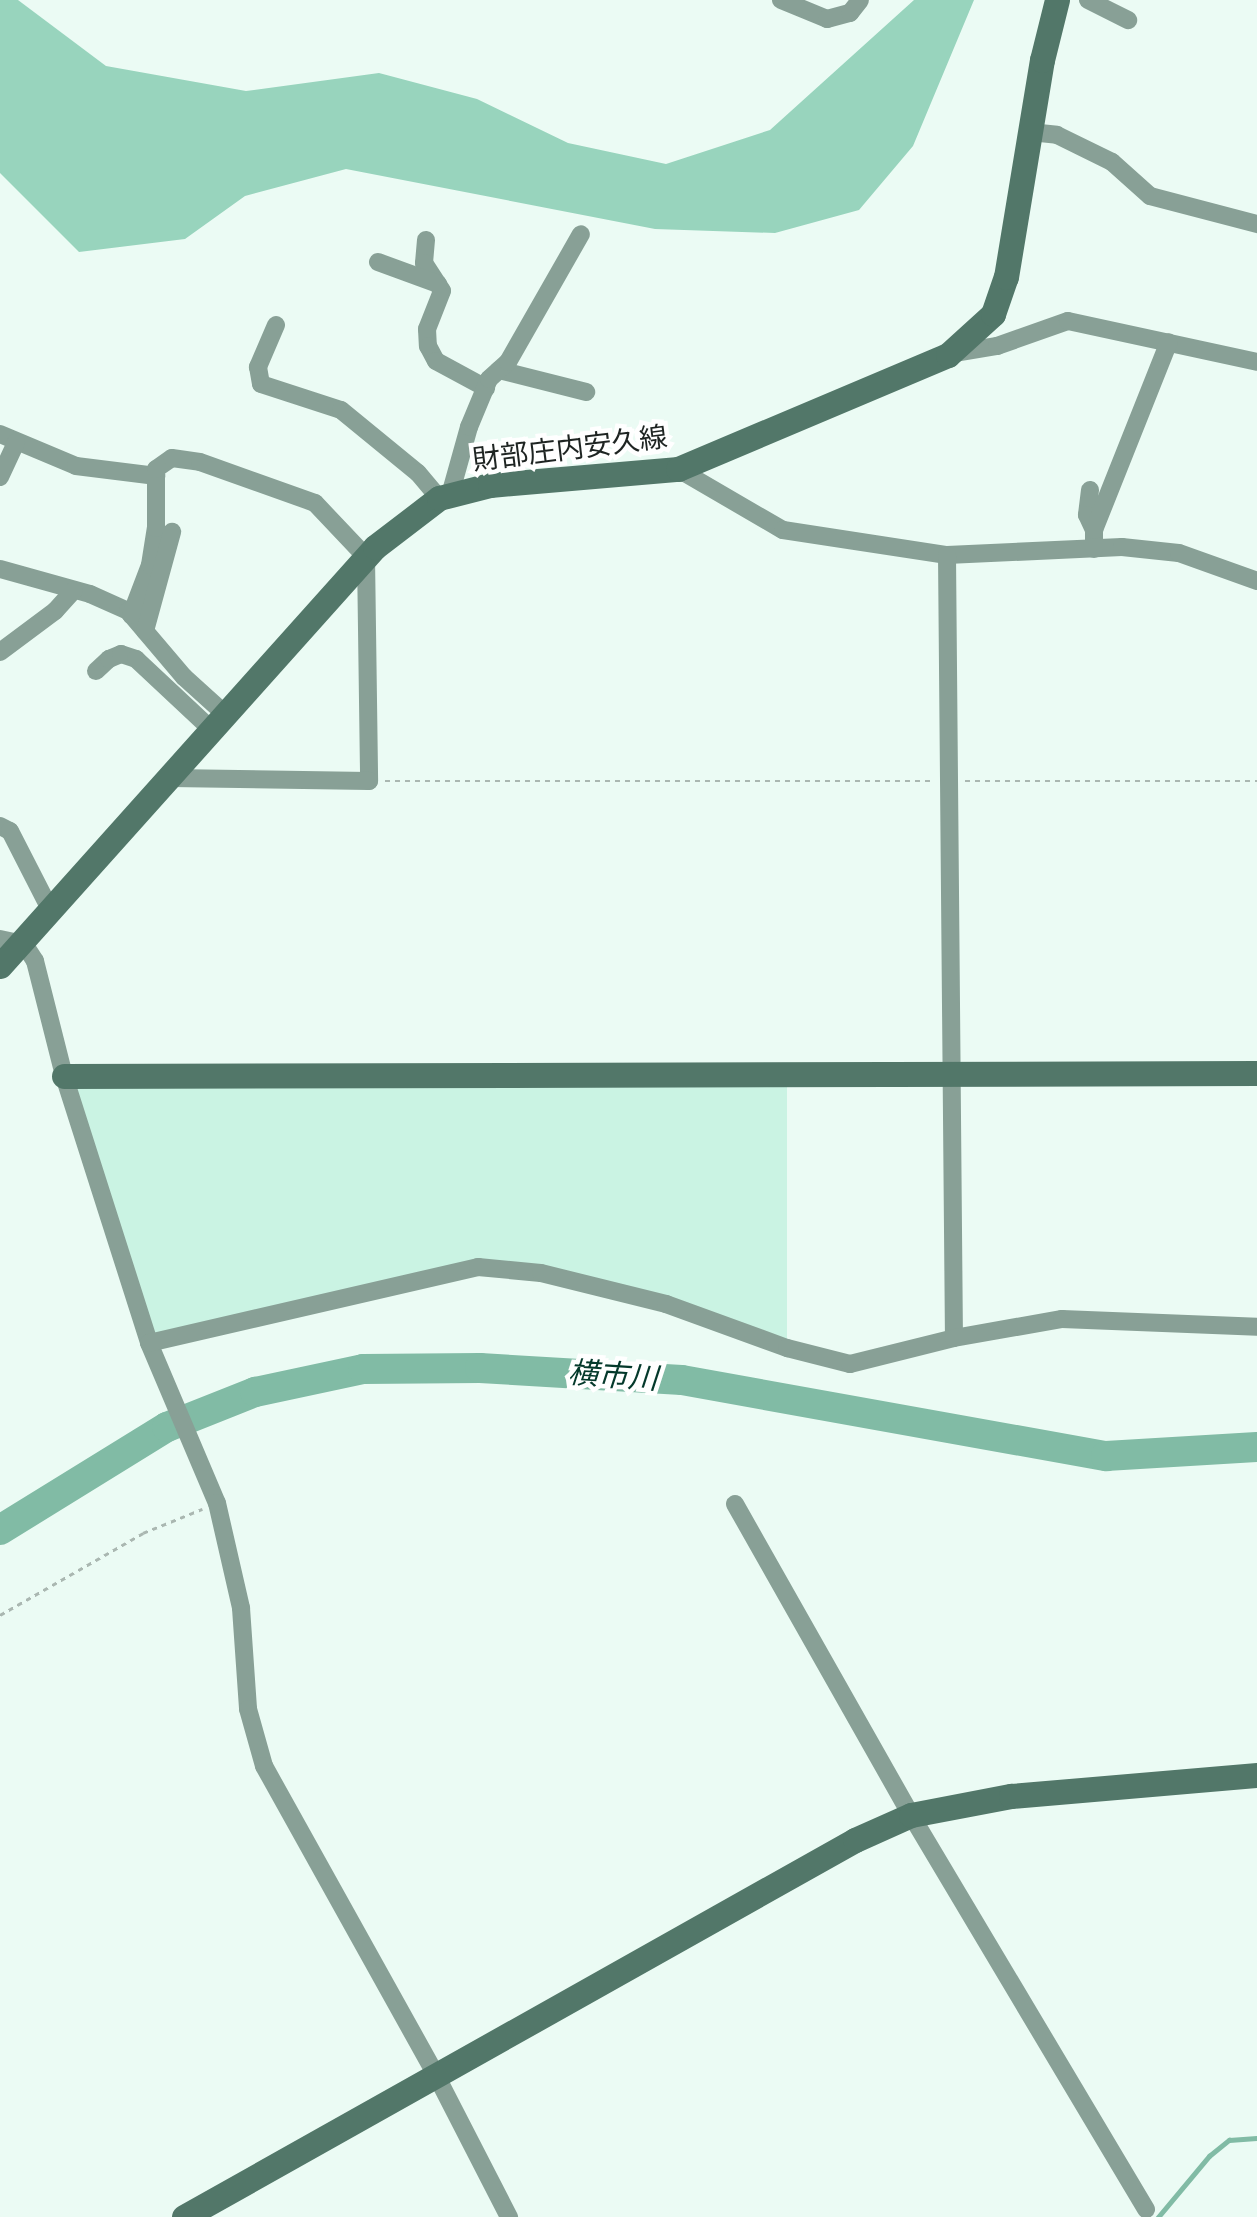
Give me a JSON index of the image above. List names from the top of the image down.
{
  "streets": {
    "street": ["財部庄内安久線"]
  },
  "water": ["横市川"]
}
